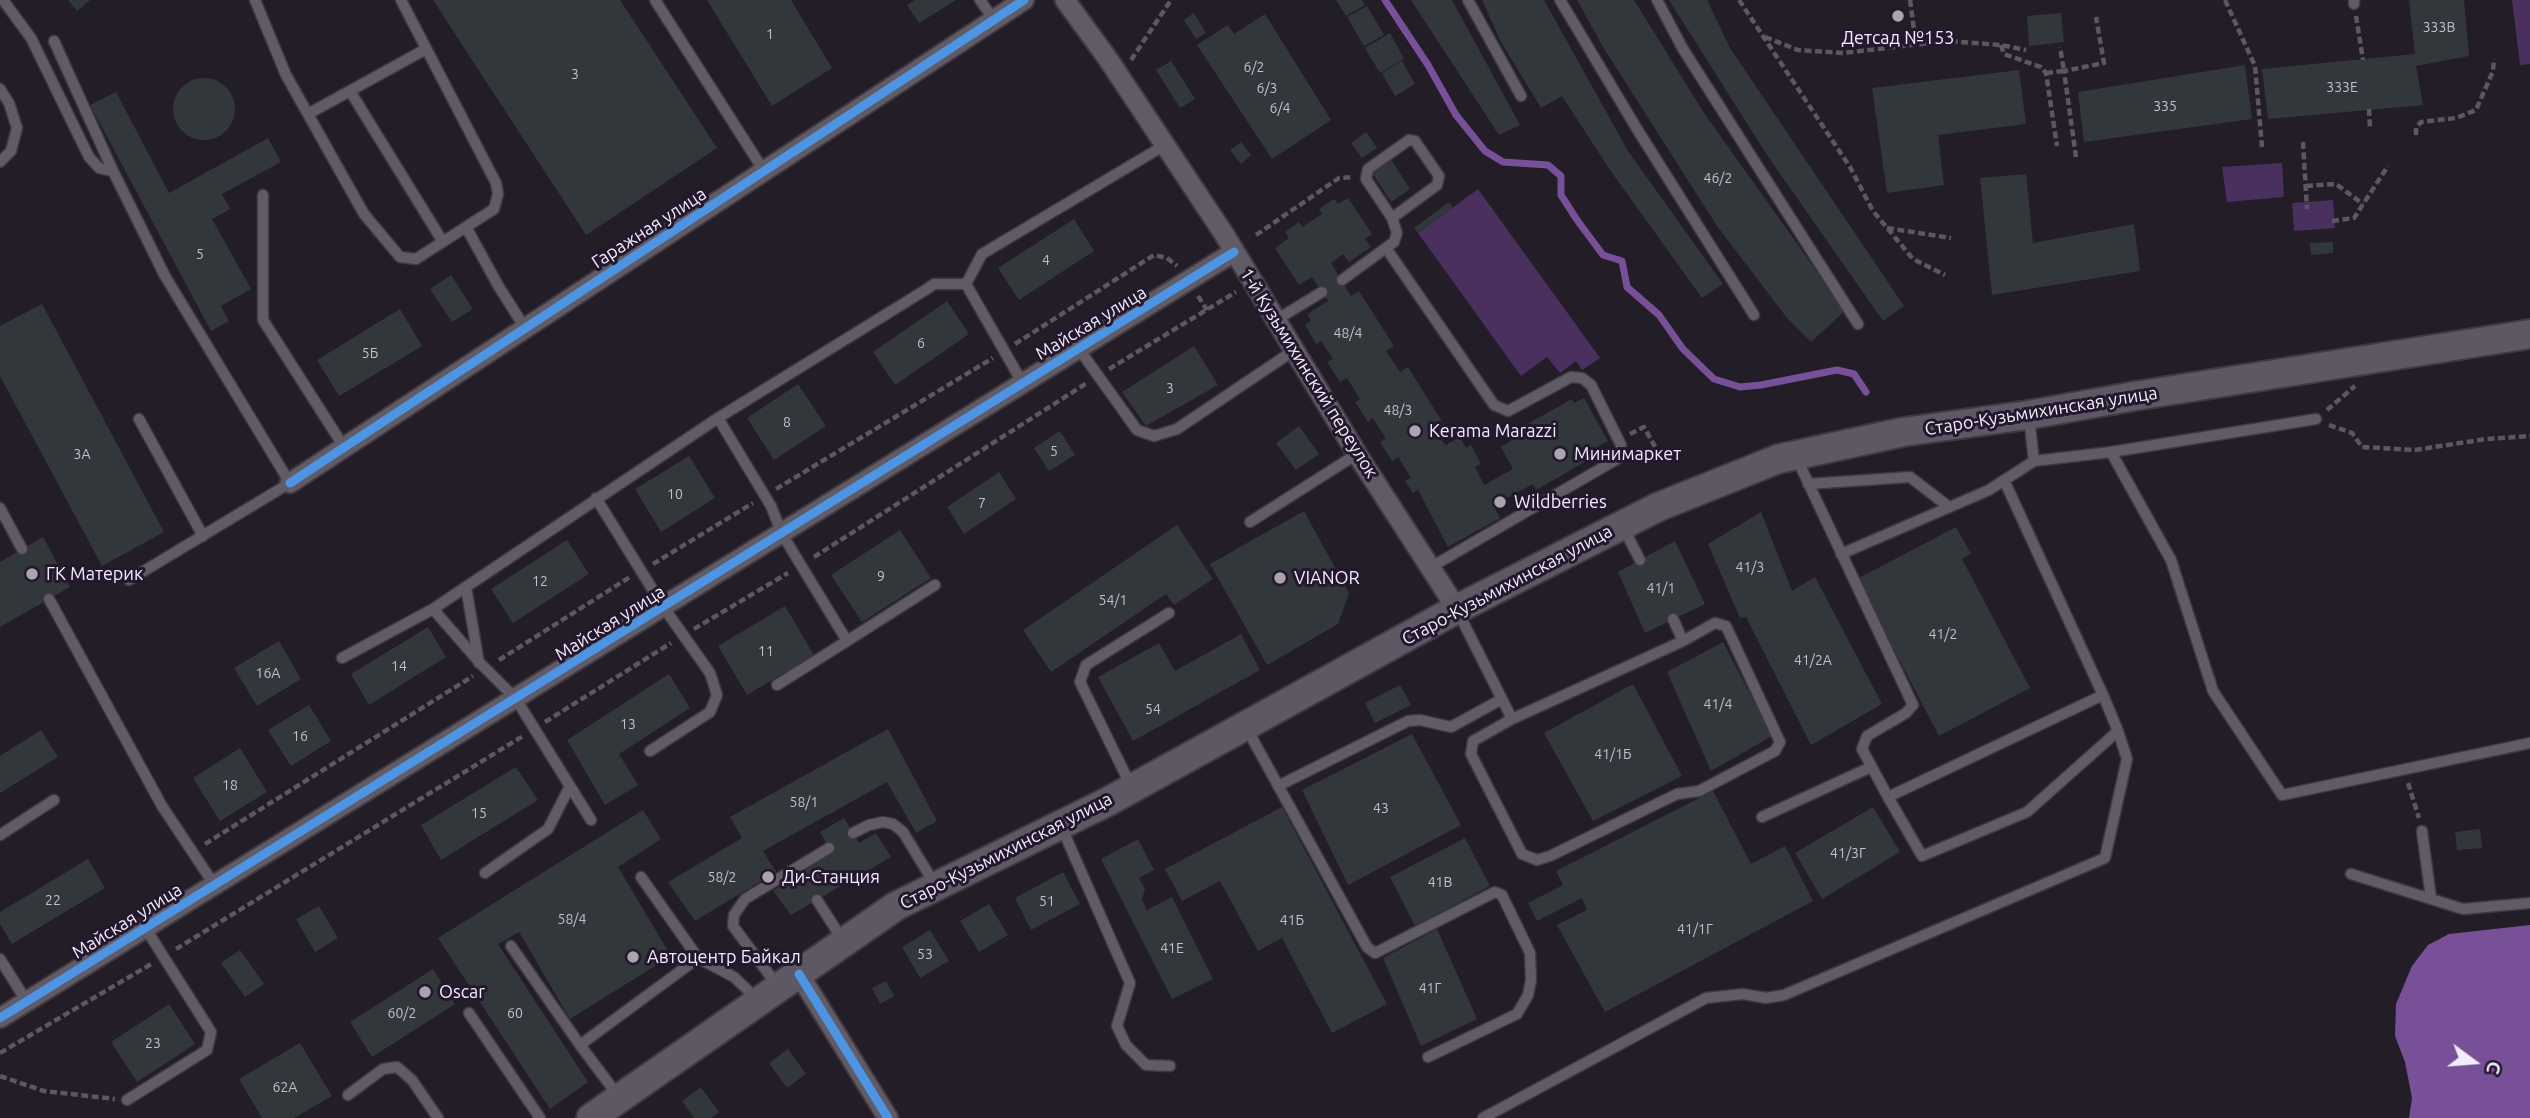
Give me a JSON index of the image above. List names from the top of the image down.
{
  "streets": {
    "main road": ["Старо-Кузьмихинская улица"],
    "street": ["Гаражная улица", "Майская улица", "1-й Кузьмихинский переулок"]
  },
  "crossings": [
    ["Майская улица", "1-й Кузьмихинский переулок"],
    ["1-й Кузьмихинский переулок", "Старо-Кузьмихинская улица"]
  ],
  "places": [
    "Детсад №153",
    "Kerama Marazzi",
    "Минимаркет",
    "Wildberries",
    "ГК Материк",
    "VIANOR",
    "Ди-Станция",
    "Автоцентр Байкал",
    "Oscar"
  ],
  "house_numbers": [
    "333В",
    "1",
    "6/2",
    "3",
    "333Е",
    "6/3",
    "335",
    "6/4",
    "46/2",
    "5",
    "4",
    "48/4",
    "6",
    "5Б",
    "3",
    "48/3",
    "8",
    "5",
    "3А",
    "10",
    "7",
    "41/3",
    "9",
    "12",
    "41/1",
    "54/1",
    "41/2",
    "11",
    "41/2А",
    "14",
    "16А",
    "41/4",
    "54",
    "13",
    "16",
    "41/1Б",
    "18",
    "58/1",
    "43",
    "15",
    "41/3Г",
    "58/2",
    "41В",
    "22",
    "51",
    "58/4",
    "41Б",
    "41/1Г",
    "41Е",
    "53",
    "41Г",
    "60/2",
    "60",
    "23",
    "62А"
  ],
  "north": "right"
}
